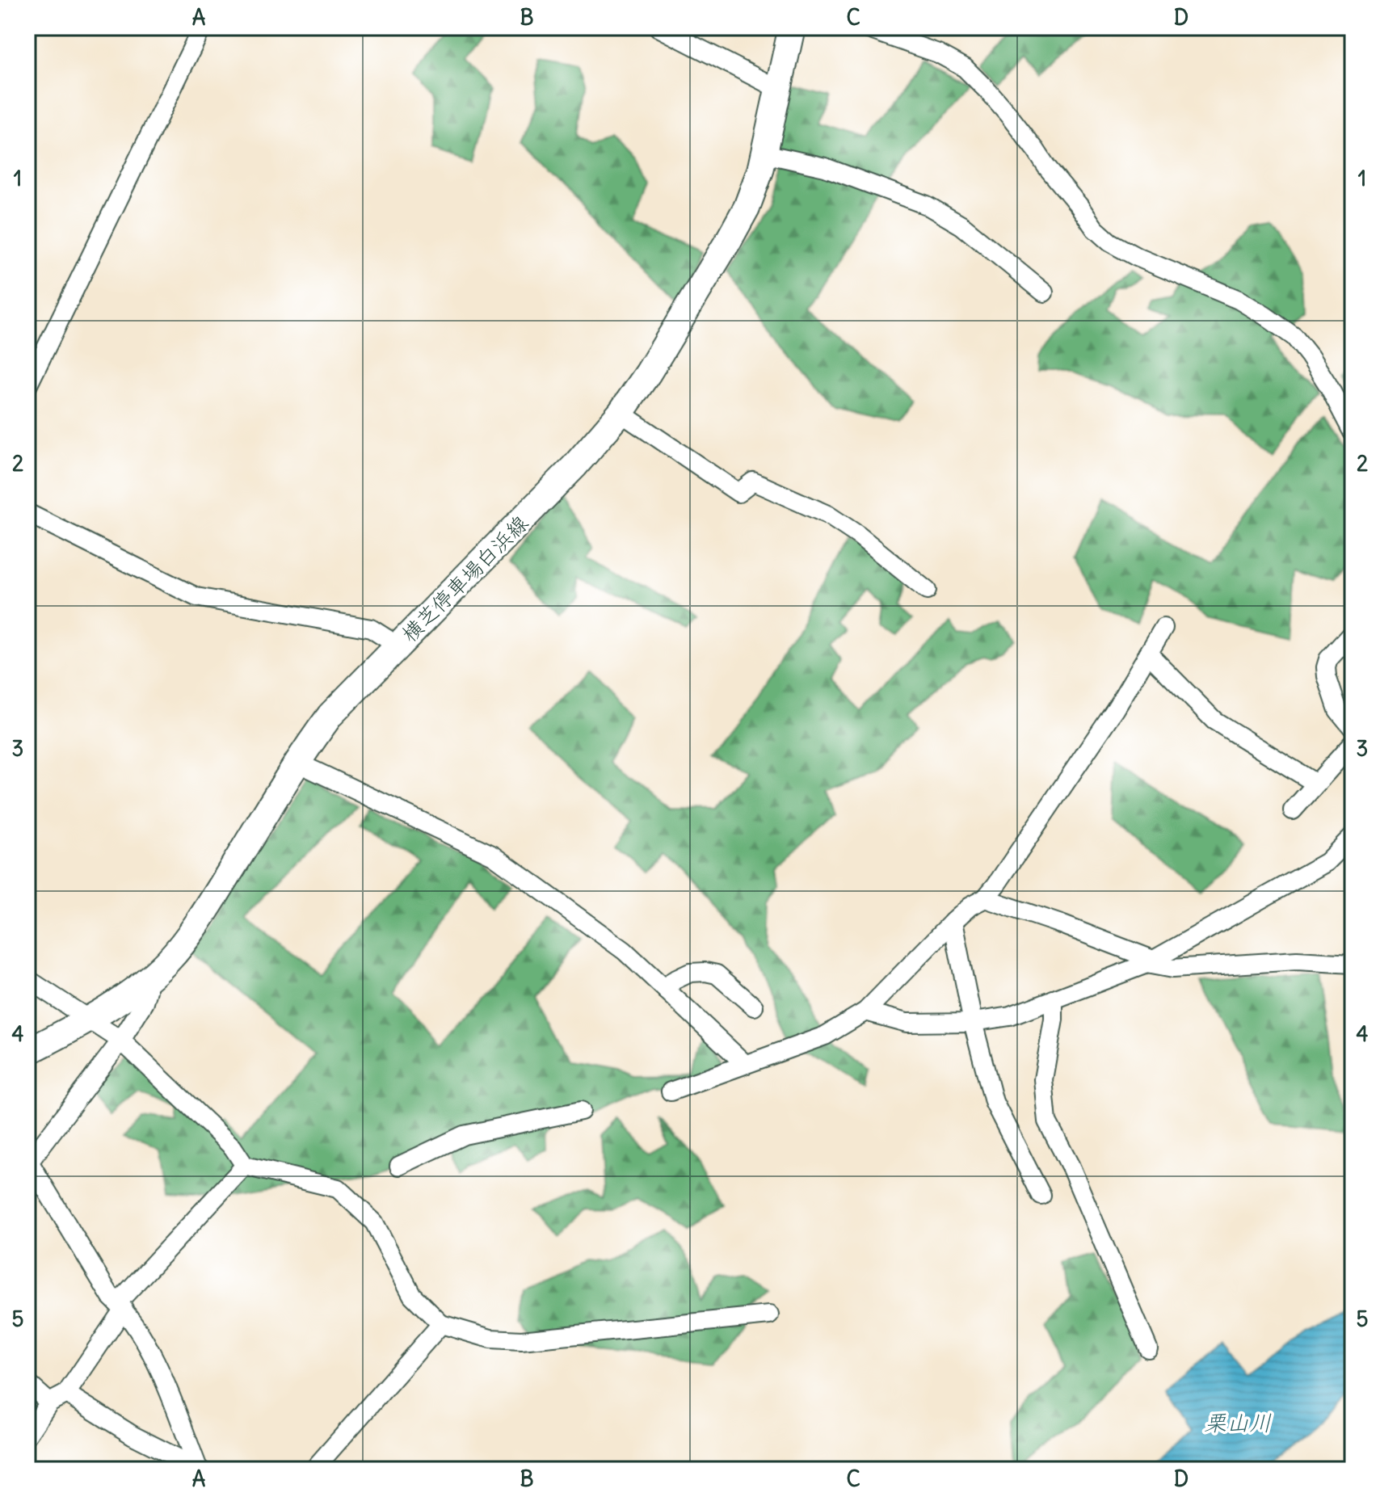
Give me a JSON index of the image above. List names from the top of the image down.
{
  "streets": {
    "main road": ["横芝停車場白浜線"]
  },
  "water": ["栗山川"],
  "grid": {
    "columns": [
      "A",
      "B",
      "C",
      "D"
    ],
    "rows": [
      "1",
      "2",
      "3",
      "4",
      "5"
    ]
  }
}
